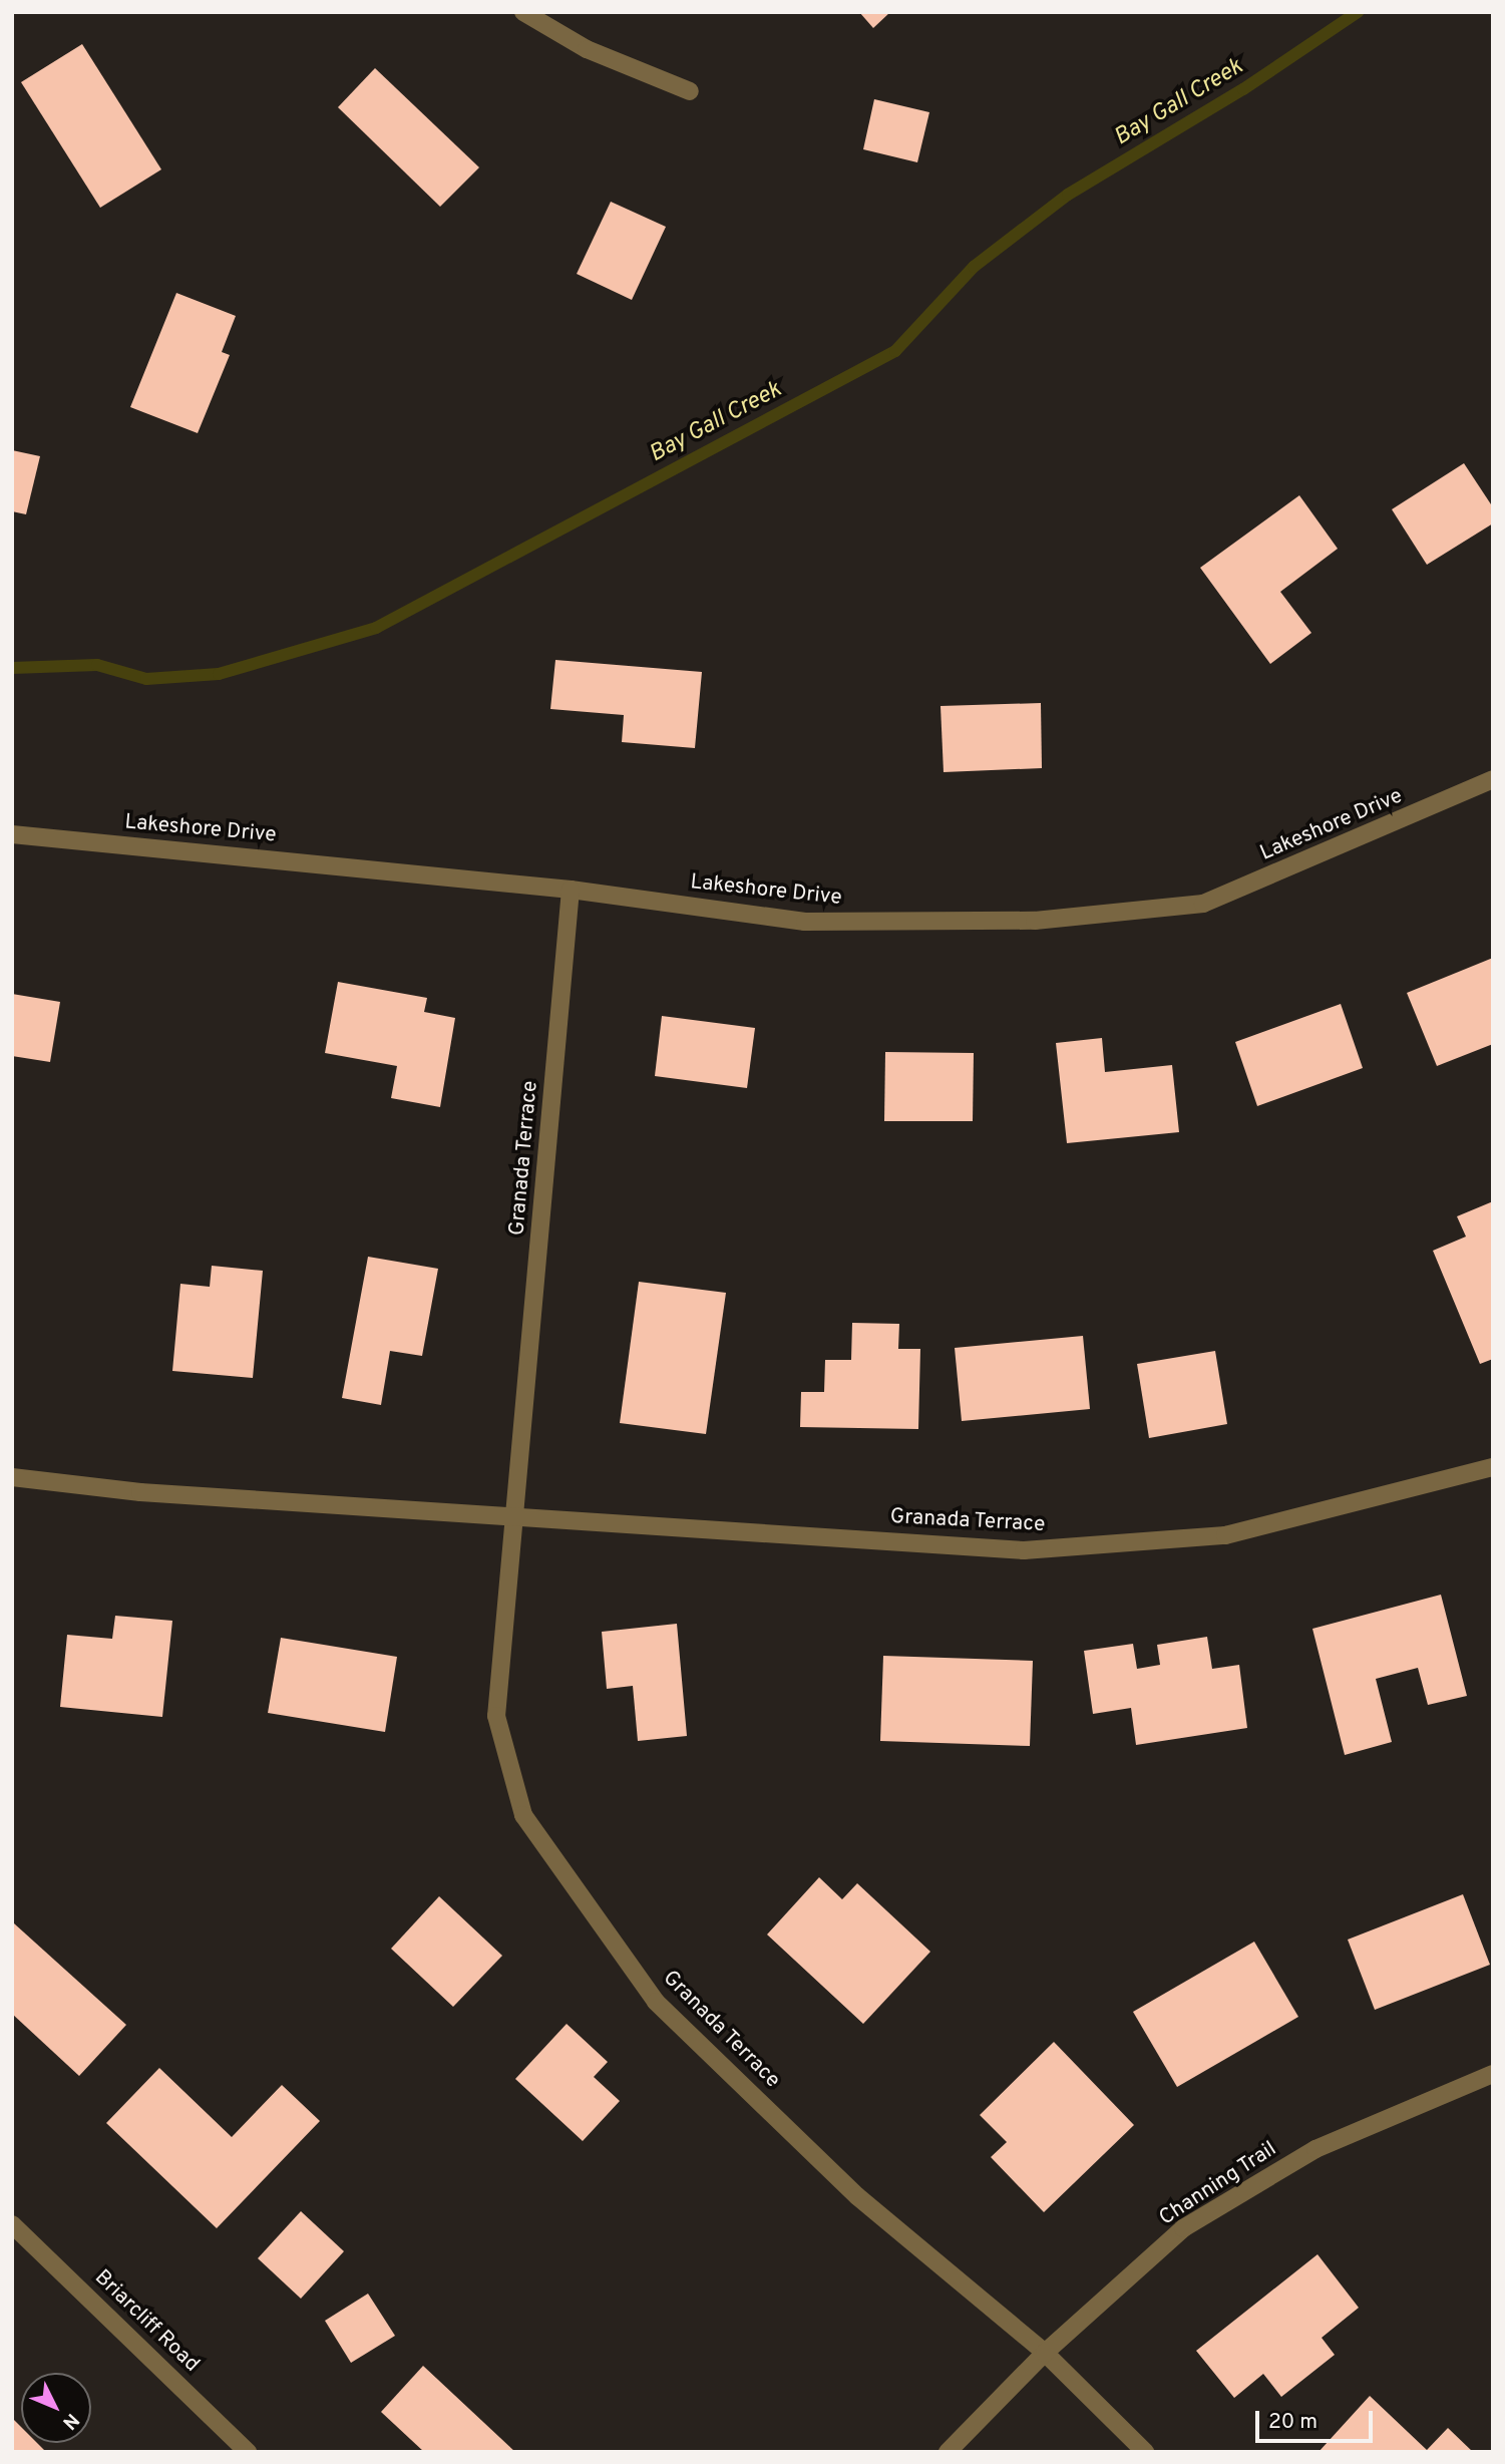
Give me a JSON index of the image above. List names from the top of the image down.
{
  "streets": {
    "street": [
      "Lakeshore Drive",
      "Granada Terrace",
      "Channing Trail",
      "Briarcliff Road"
    ]
  },
  "crossings": [
    ["Lakeshore Drive", "Granada Terrace"],
    ["Granada Terrace", "Channing Trail"]
  ],
  "water": ["Bay Gall Creek"],
  "scale_bar": "20 m",
  "north": "bottom right"
}
